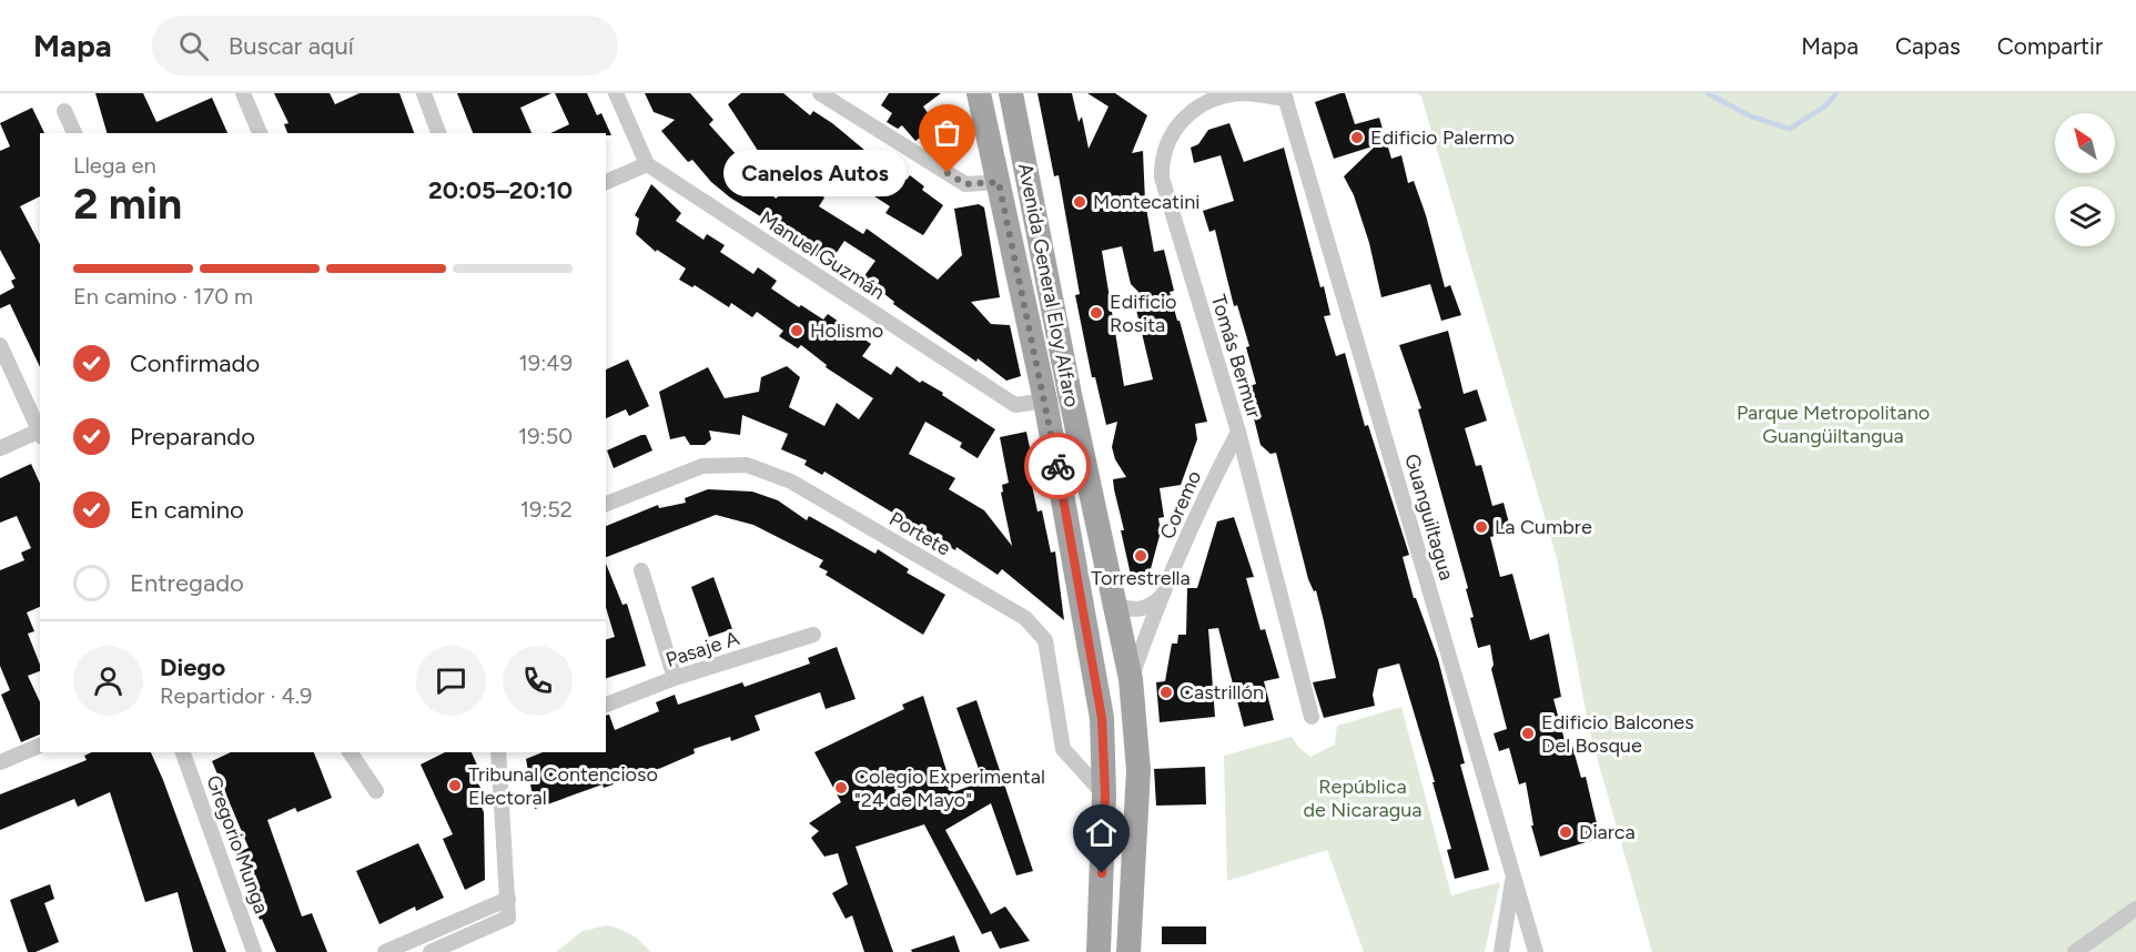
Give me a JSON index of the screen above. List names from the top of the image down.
{
  "streets": {
    "main road": ["Avenida General Eloy Alfaro"],
    "street": [
      "Manuel Guzmán",
      "Tomás Bermur",
      "Coremo",
      "Guanguiltagua",
      "Portete",
      "Pasaje A",
      "Gregorio Munga"
    ]
  },
  "crossings": [
    ["Manuel Guzmán", "Avenida General Eloy Alfaro"],
    ["Avenida General Eloy Alfaro", "Coremo"],
    ["Avenida General Eloy Alfaro", "Portete"],
    ["Tomás Bermur", "Coremo"],
    ["Tomás Bermur", "Guanguiltagua"]
  ],
  "parks": ["Parque Metropolitano Guangüiltangua", "República de Nicaragua"],
  "places": [
    "Edificio Palermo",
    "Canelos Autos",
    "Montecatini",
    "Edificio Rosita",
    "Holismo",
    "La Cumbre",
    "Torrestrella",
    "Castrillón",
    "Edificio Balcones Del Bosque",
    "Tribunal Contencioso Electoral",
    "Colegio Experimental \"24 de Mayo\"",
    "Diarca"
  ],
  "north": "top left",
  "page": {
    "header": "Mapa",
    "search": "Buscar aquí",
    "nav": ["Mapa", "Capas", "Compartir"],
    "heading": ["2 min", "Llega en", "20:05–20:10"],
    "panel": ["Diego", "Repartidor · 4.9"],
    "bubble": "Canelos Autos",
    "bar": "En camino · 170 m",
    "list": [
      ["Confirmado", "19:49"],
      ["Preparando", "19:50"],
      ["En camino", "19:52"],
      "Entregado"
    ]
  }
}
